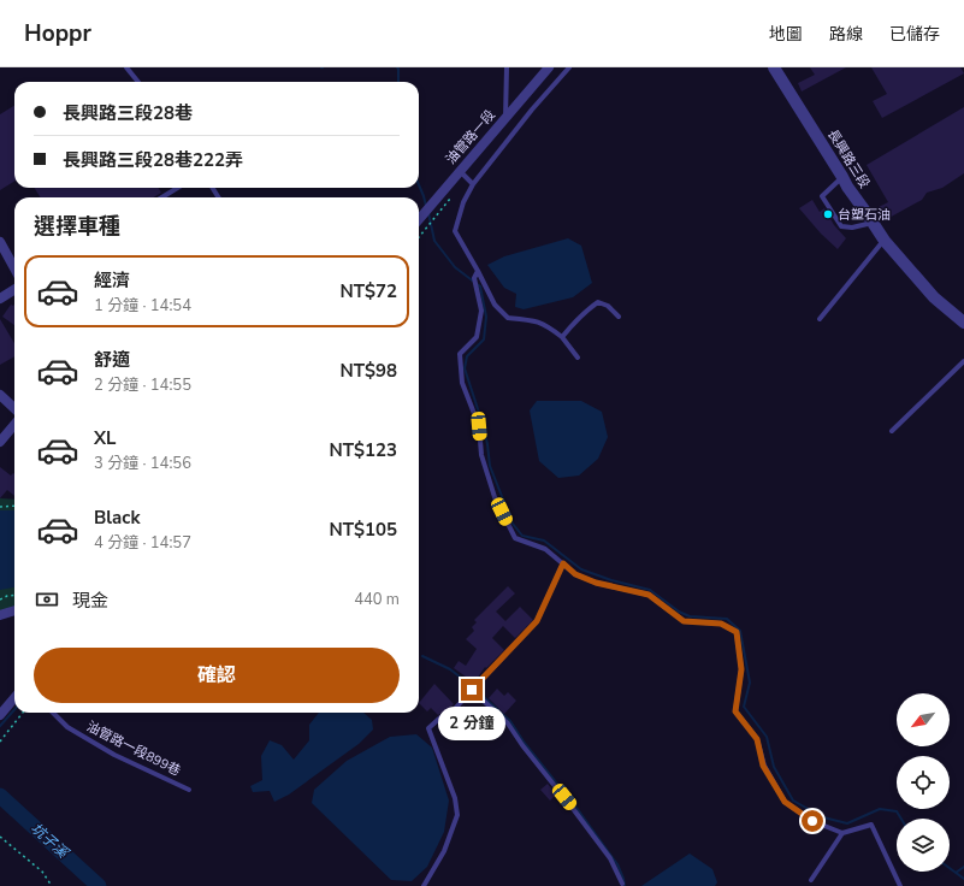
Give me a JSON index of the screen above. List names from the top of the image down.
{
  "streets": {
    "street": ["油管路一段", "長興路三段"],
    "lane": ["油管路一段899巷"]
  },
  "water": ["坑子溪"],
  "places": ["台塑石油"],
  "north": "bottom left",
  "page": {
    "header": "Hoppr",
    "nav": ["地圖", "路線", "已儲存"],
    "banner": ["長興路三段28巷", "長興路三段28巷222弄"],
    "heading": "選擇車種",
    "list": [
      {
        "name": "經濟",
        "note": "1 分鐘 · 14:54",
        "value": "NT$72"
      },
      {
        "name": "舒適",
        "note": "2 分鐘 · 14:55",
        "value": "NT$98"
      },
      {
        "name": "XL",
        "note": "3 分鐘 · 14:56",
        "value": "NT$123"
      },
      {
        "name": "Black",
        "note": "4 分鐘 · 14:57",
        "value": "NT$105"
      }
    ],
    "pay": ["現金", "440 m"],
    "buttons": "確認",
    "bubble": "2 分鐘"
  }
}
